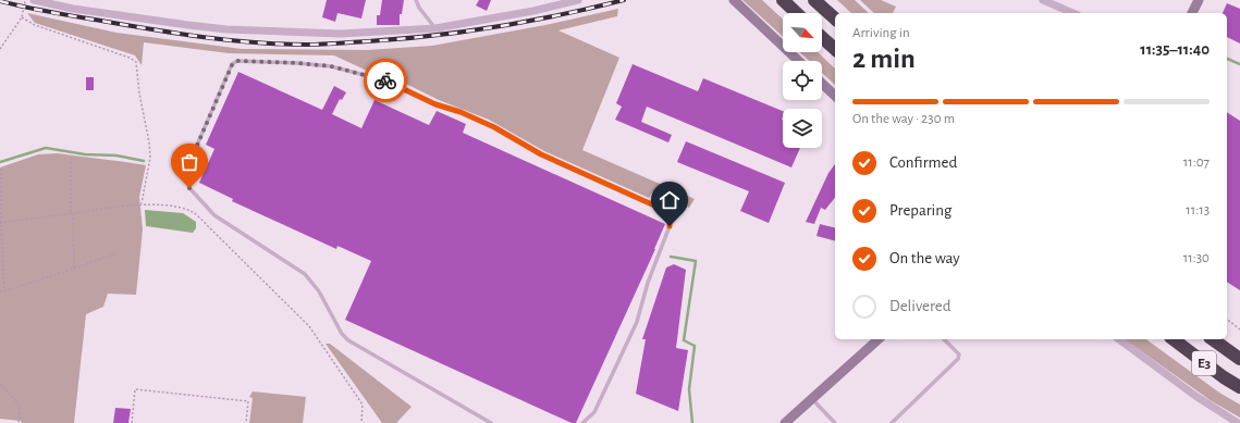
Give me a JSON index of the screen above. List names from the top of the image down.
{
  "streets": {
    "highway": ["E3"]
  },
  "north": "bottom right",
  "page": {
    "heading": ["2 min", "Arriving in", "11:35–11:40"],
    "bar": "On the way · 230 m",
    "list": [
      ["Confirmed", "11:07"],
      ["Preparing", "11:13"],
      ["On the way", "11:30"],
      "Delivered"
    ]
  }
}
